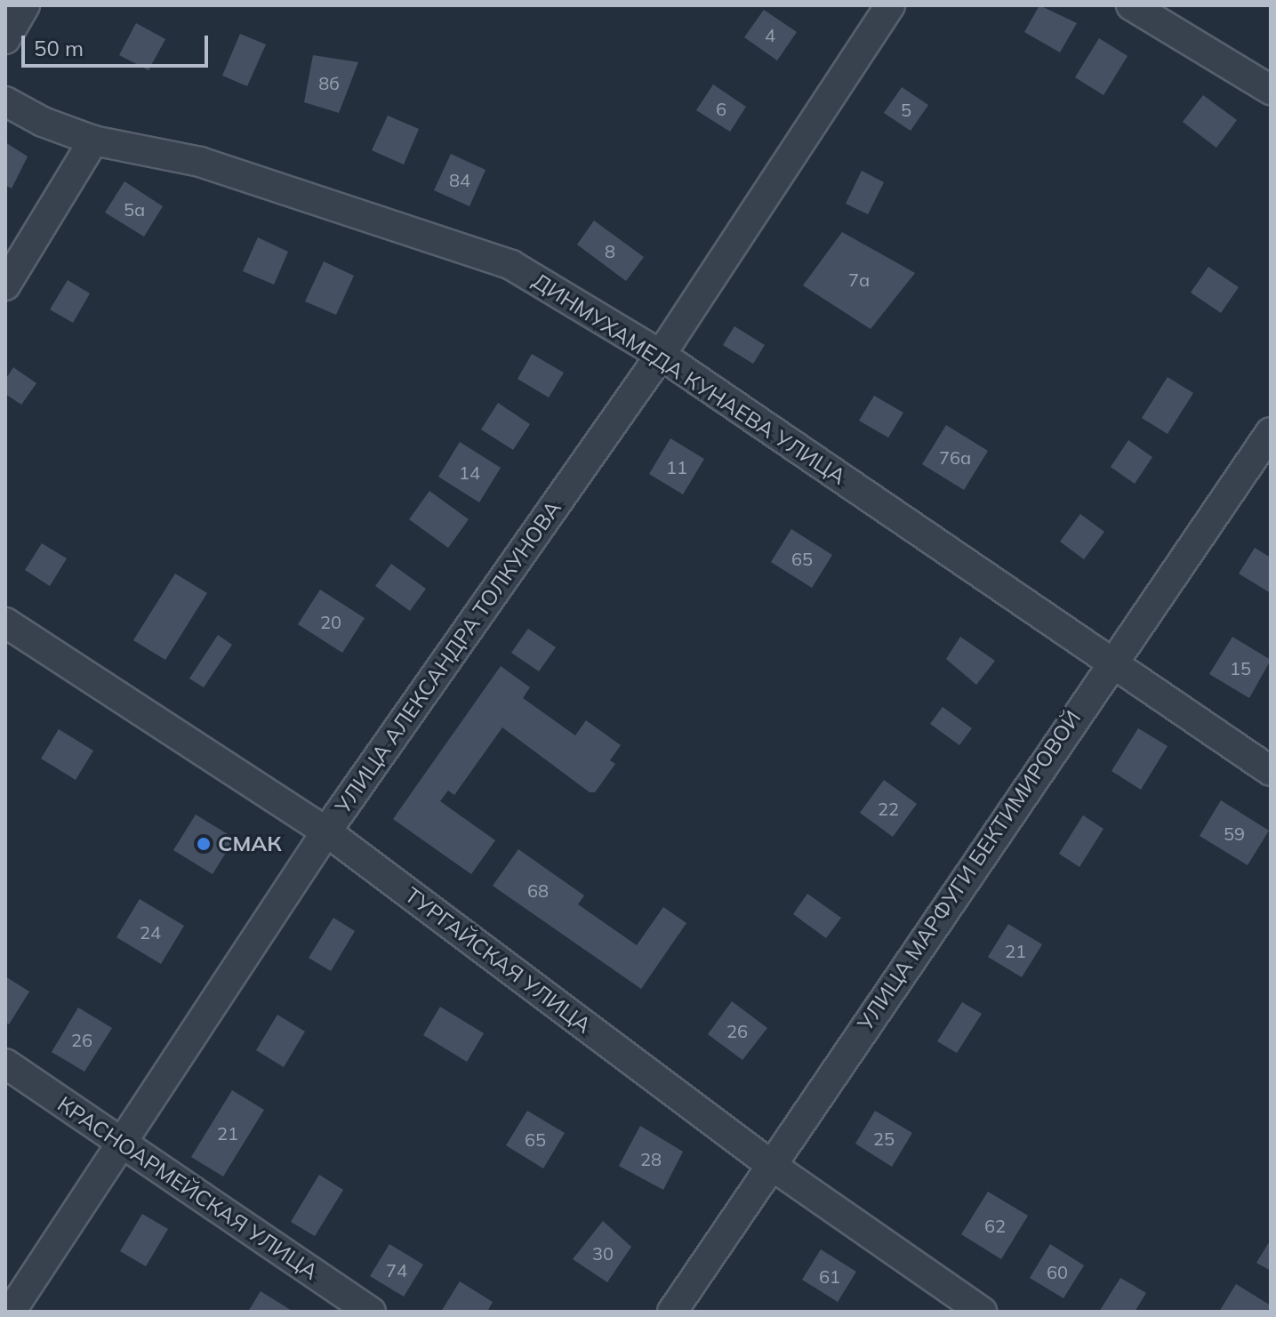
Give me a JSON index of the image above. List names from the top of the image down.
{
  "streets": {
    "street": [
      "ДИНМУХАМЕДА КУНАЕВА УЛИЦА",
      "УЛИЦА АЛЕКСАНДРА ТОЛКУНОВА",
      "УЛИЦА МАРФУГИ БЕКТИМИРОВОЙ",
      "ТУРГАЙСКАЯ УЛИЦА",
      "КРАСНОАРМЕЙСКАЯ УЛИЦА"
    ]
  },
  "crossings": [
    ["ДИНМУХАМЕДА КУНАЕВА УЛИЦА", "УЛИЦА АЛЕКСАНДРА ТОЛКУНОВА"],
    ["ДИНМУХАМЕДА КУНАЕВА УЛИЦА", "УЛИЦА МАРФУГИ БЕКТИМИРОВОЙ"],
    ["УЛИЦА АЛЕКСАНДРА ТОЛКУНОВА", "ТУРГАЙСКАЯ УЛИЦА"],
    ["УЛИЦА АЛЕКСАНДРА ТОЛКУНОВА", "КРАСНОАРМЕЙСКАЯ УЛИЦА"],
    ["УЛИЦА МАРФУГИ БЕКТИМИРОВОЙ", "ТУРГАЙСКАЯ УЛИЦА"]
  ],
  "places": ["СМАК"],
  "house_numbers": [
    "4",
    "8б",
    "6",
    "5",
    "84",
    "5а",
    "8",
    "7а",
    "76а",
    "11",
    "14",
    "65",
    "20",
    "15",
    "22",
    "59",
    "68",
    "24",
    "21",
    "26",
    "26",
    "21",
    "25",
    "65",
    "28",
    "62",
    "30",
    "74",
    "60",
    "61"
  ],
  "scale_bar": "50 m"
}
